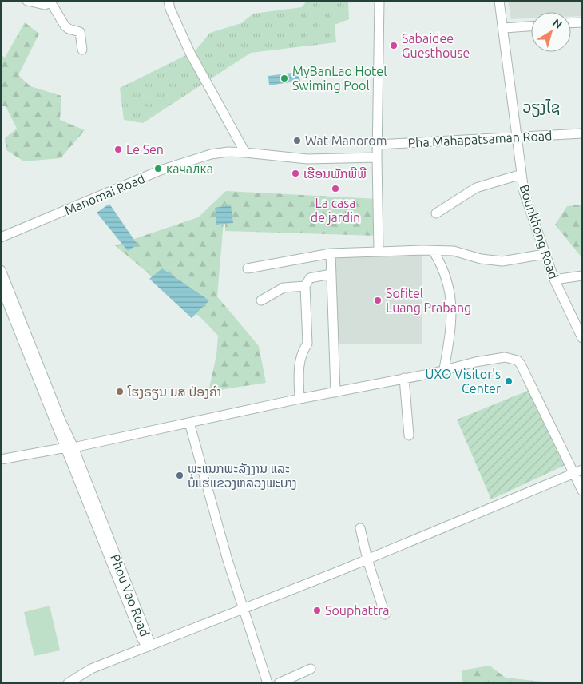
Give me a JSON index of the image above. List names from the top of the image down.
{
  "streets": {
    "street": [
      "Pha Mahapatsaman Road",
      "Manomai Road",
      "Bounkhong Road",
      "Phou Vao Road"
    ]
  },
  "crossings": [
    ["Pha Mahapatsaman Road", "Bounkhong Road"]
  ],
  "districts": ["ວຽງໄຊ"],
  "places": [
    "Sabaidee Guesthouse",
    "MyBanLao Hotel Swiming Pool",
    "Wat Manorom",
    "Le Sen",
    "качалка",
    "ເຮືອນພັກພີພີ",
    "La casa de jardin",
    "Sofitel Luang Prabang",
    "UXO Visitor's Center",
    "ໂຮງຣຽນ ມສ ປ່ອງຄຳ",
    "ພະແນກພະລັງງານ ແລະ ບໍ່ແຮ່ແຂວງຫລວງພະບາງ",
    "Souphattra"
  ],
  "north": "top right"
}
